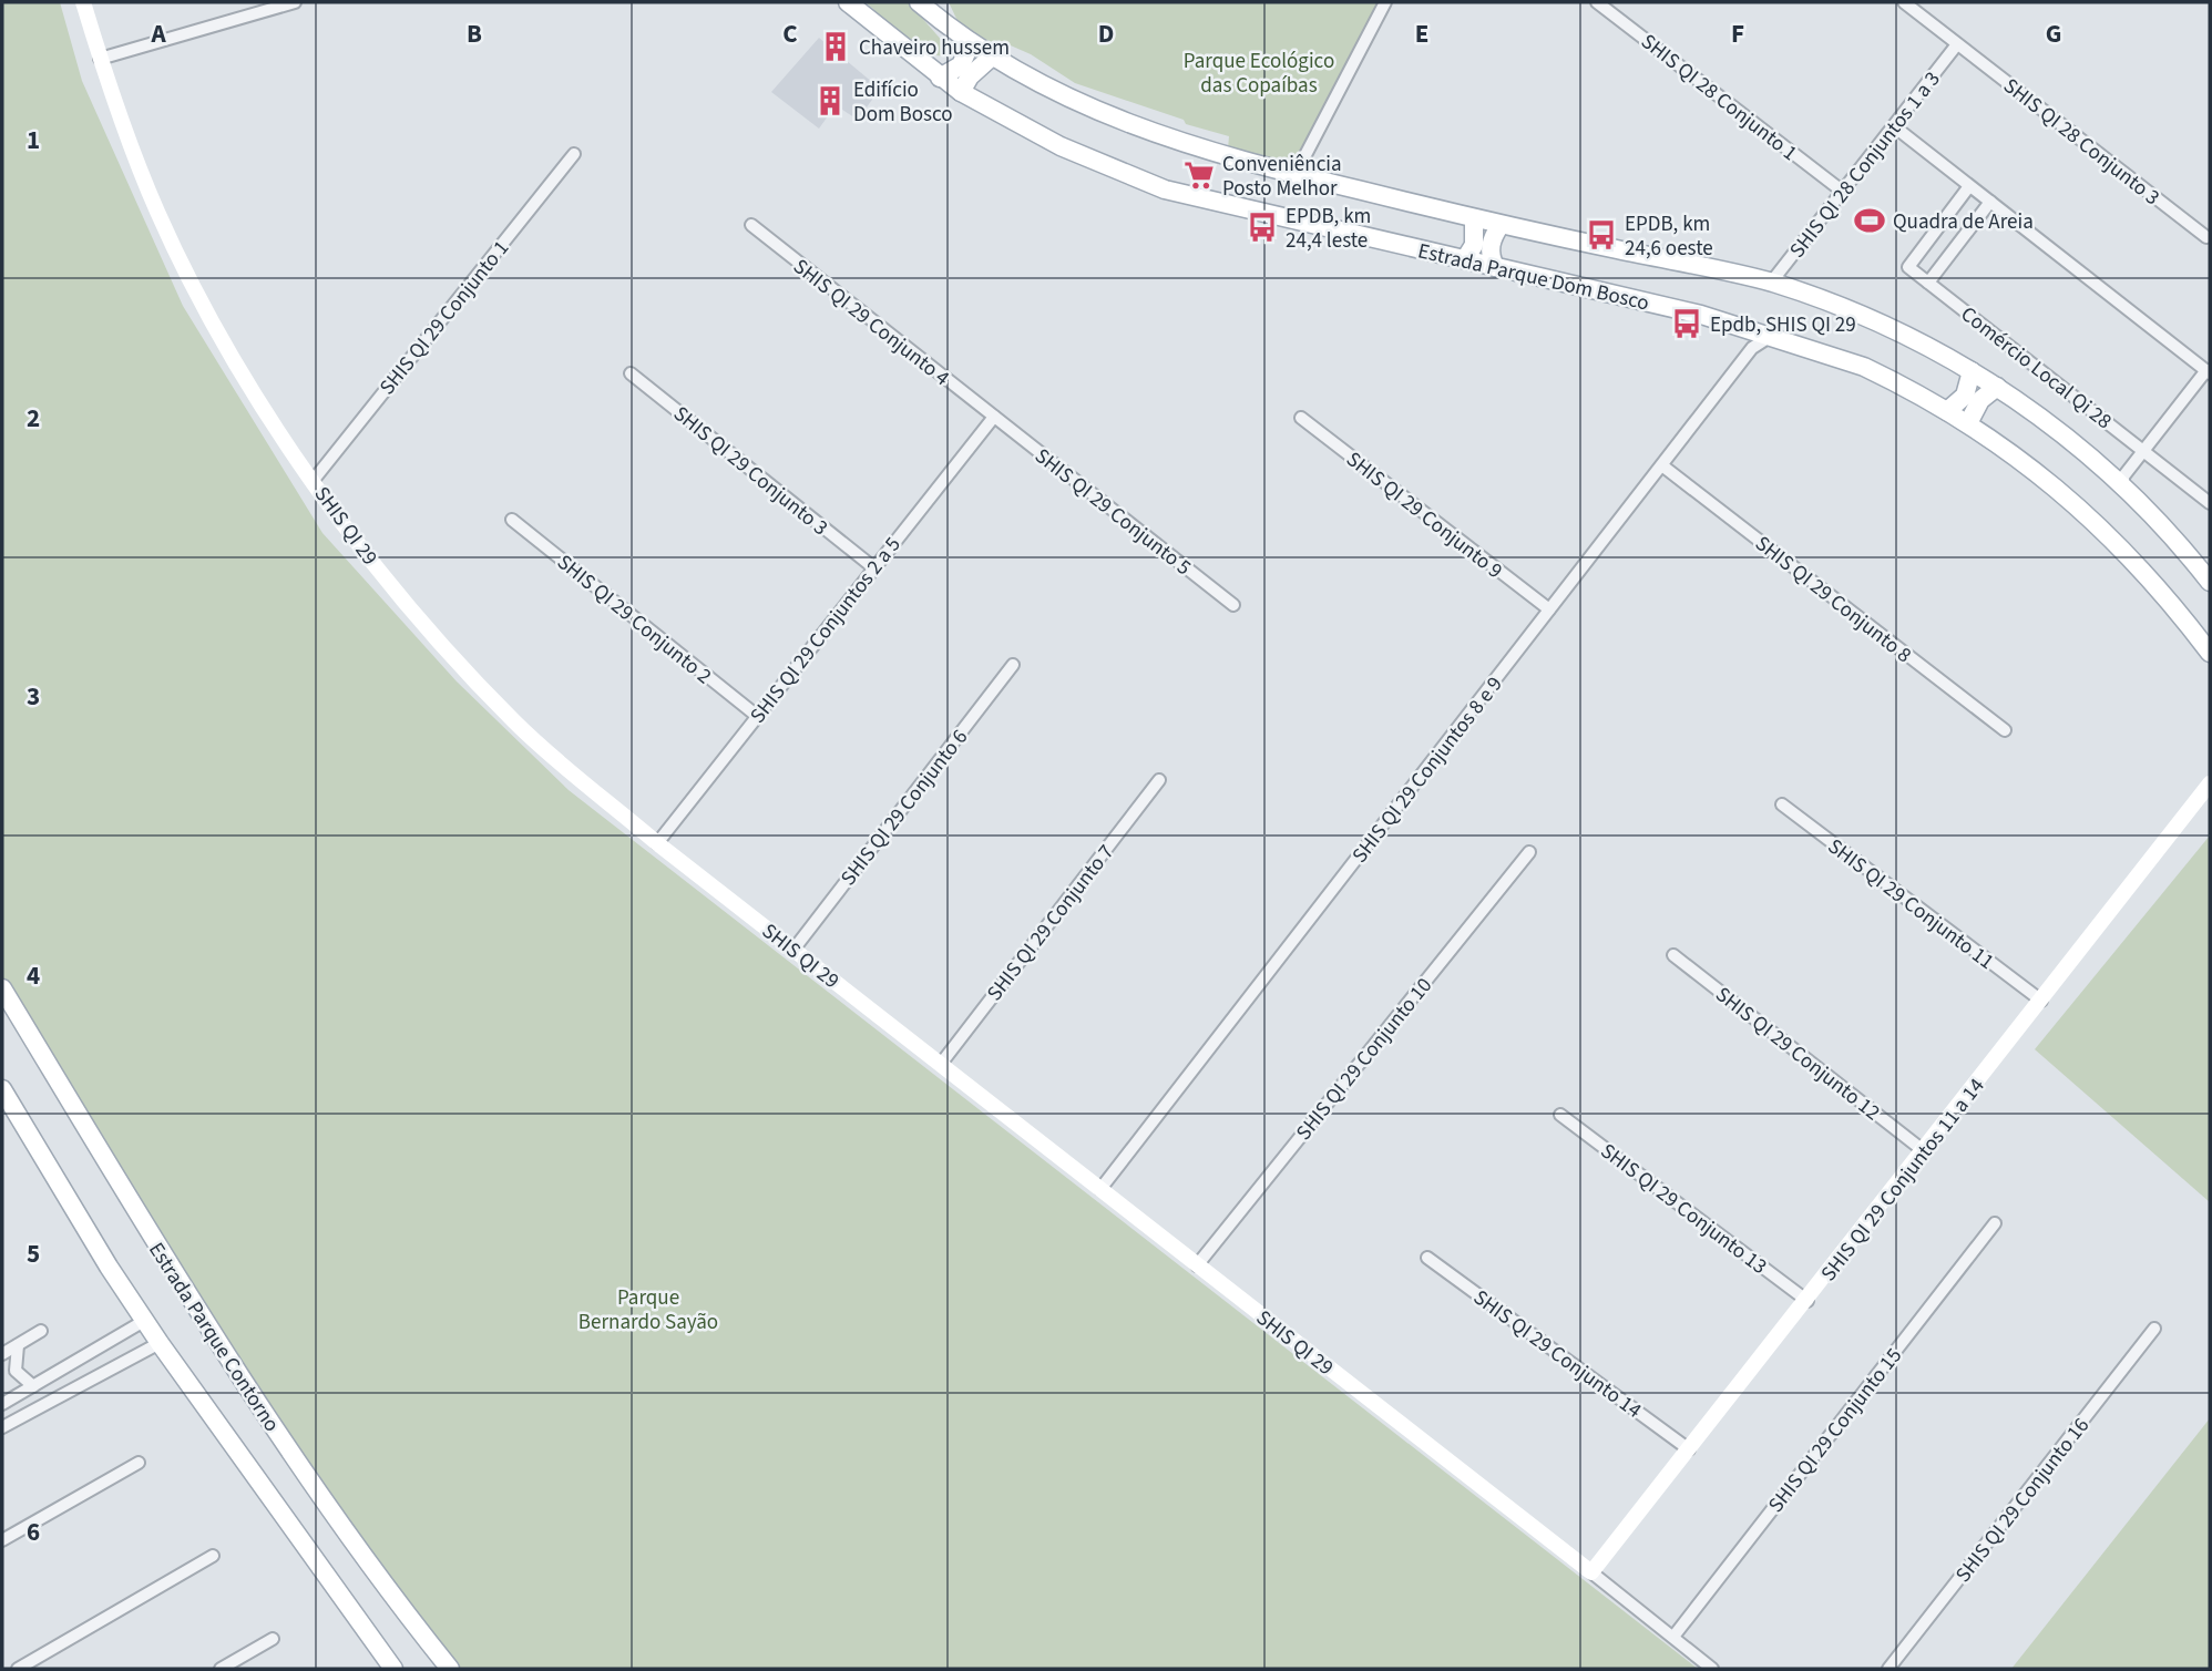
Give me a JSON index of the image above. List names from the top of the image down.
{
  "streets": {
    "main road": ["Estrada Parque Dom Bosco", "Estrada Parque Contorno"],
    "street": [
      "SHIS QI 28 Conjunto 1",
      "SHIS QI 28 Conjunto 3",
      "SHIS QI 28 Conjuntos 1 a 3",
      "SHIS QI 29 Conjunto 1",
      "SHIS QI 29 Conjunto 4",
      "Comércio Local Qi 28",
      "SHIS QI 29 Conjunto 3",
      "SHIS QI 29 Conjunto 5",
      "SHIS QI 29 Conjunto 9",
      "SHIS QI 29",
      "SHIS QI 29 Conjunto 8",
      "SHIS QI 29 Conjunto 2",
      "SHIS QI 29 Conjuntos 2 a 5",
      "SHIS QI 29 Conjuntos 8 e 9",
      "SHIS QI 29 Conjunto 6",
      "SHIS QI 29 Conjunto 11",
      "SHIS QI 29 Conjunto 7",
      "SHIS QI 29 Conjunto 12",
      "SHIS QI 29 Conjunto 10",
      "SHIS QI 29 Conjuntos 11 a 14",
      "SHIS QI 29 Conjunto 13",
      "SHIS QI 29 Conjunto 14",
      "SHIS QI 29 Conjunto 15",
      "SHIS QI 29 Conjunto 16"
    ]
  },
  "crossings": [
    ["SHIS QI 28 Conjunto 1", "SHIS QI 28 Conjuntos 1 a 3"],
    ["SHIS QI 28 Conjunto 3", "SHIS QI 28 Conjuntos 1 a 3"],
    ["SHIS QI 28 Conjuntos 1 a 3", "Estrada Parque Dom Bosco"],
    ["Estrada Parque Dom Bosco", "SHIS QI 29 Conjuntos 8 e 9"],
    ["SHIS QI 29 Conjunto 1", "SHIS QI 29"],
    ["SHIS QI 29 Conjunto 4", "SHIS QI 29 Conjunto 5"],
    ["SHIS QI 29 Conjunto 4", "SHIS QI 29 Conjuntos 2 a 5"],
    ["SHIS QI 29 Conjunto 3", "SHIS QI 29 Conjuntos 2 a 5"],
    ["SHIS QI 29 Conjunto 5", "SHIS QI 29 Conjuntos 2 a 5"],
    ["SHIS QI 29 Conjunto 9", "SHIS QI 29 Conjuntos 8 e 9"],
    ["SHIS QI 29", "SHIS QI 29 Conjuntos 2 a 5"],
    ["SHIS QI 29", "SHIS QI 29 Conjuntos 8 e 9"],
    ["SHIS QI 29", "SHIS QI 29 Conjunto 6"],
    ["SHIS QI 29", "SHIS QI 29 Conjunto 7"],
    ["SHIS QI 29", "SHIS QI 29 Conjunto 10"],
    ["SHIS QI 29", "SHIS QI 29 Conjuntos 11 a 14"],
    ["SHIS QI 29", "SHIS QI 29 Conjunto 15"],
    ["SHIS QI 29 Conjunto 8", "SHIS QI 29 Conjuntos 8 e 9"],
    ["SHIS QI 29 Conjunto 2", "SHIS QI 29 Conjuntos 2 a 5"],
    ["SHIS QI 29 Conjunto 11", "SHIS QI 29 Conjuntos 11 a 14"],
    ["SHIS QI 29 Conjunto 12", "SHIS QI 29 Conjuntos 11 a 14"],
    ["SHIS QI 29 Conjuntos 11 a 14", "SHIS QI 29 Conjunto 13"],
    ["SHIS QI 29 Conjuntos 11 a 14", "SHIS QI 29 Conjunto 14"]
  ],
  "parks": ["Parque Ecológico das Copaíbas", "Parque Bernardo Sayão"],
  "places": {
    "building": ["Chaveiro hussem", "Edifício Dom Bosco"],
    "supermarket": ["Conveniência Posto Melhor"],
    "sports": ["Quadra de Areia"],
    "bus stop": ["EPDB, km 24,4 leste", "EPDB, km 24,6 oeste", "Epdb, SHIS QI 29"]
  },
  "grid": {
    "columns": [
      "A",
      "B",
      "C",
      "D",
      "E",
      "F",
      "G"
    ],
    "rows": [
      "1",
      "2",
      "3",
      "4",
      "5",
      "6"
    ]
  }
}
